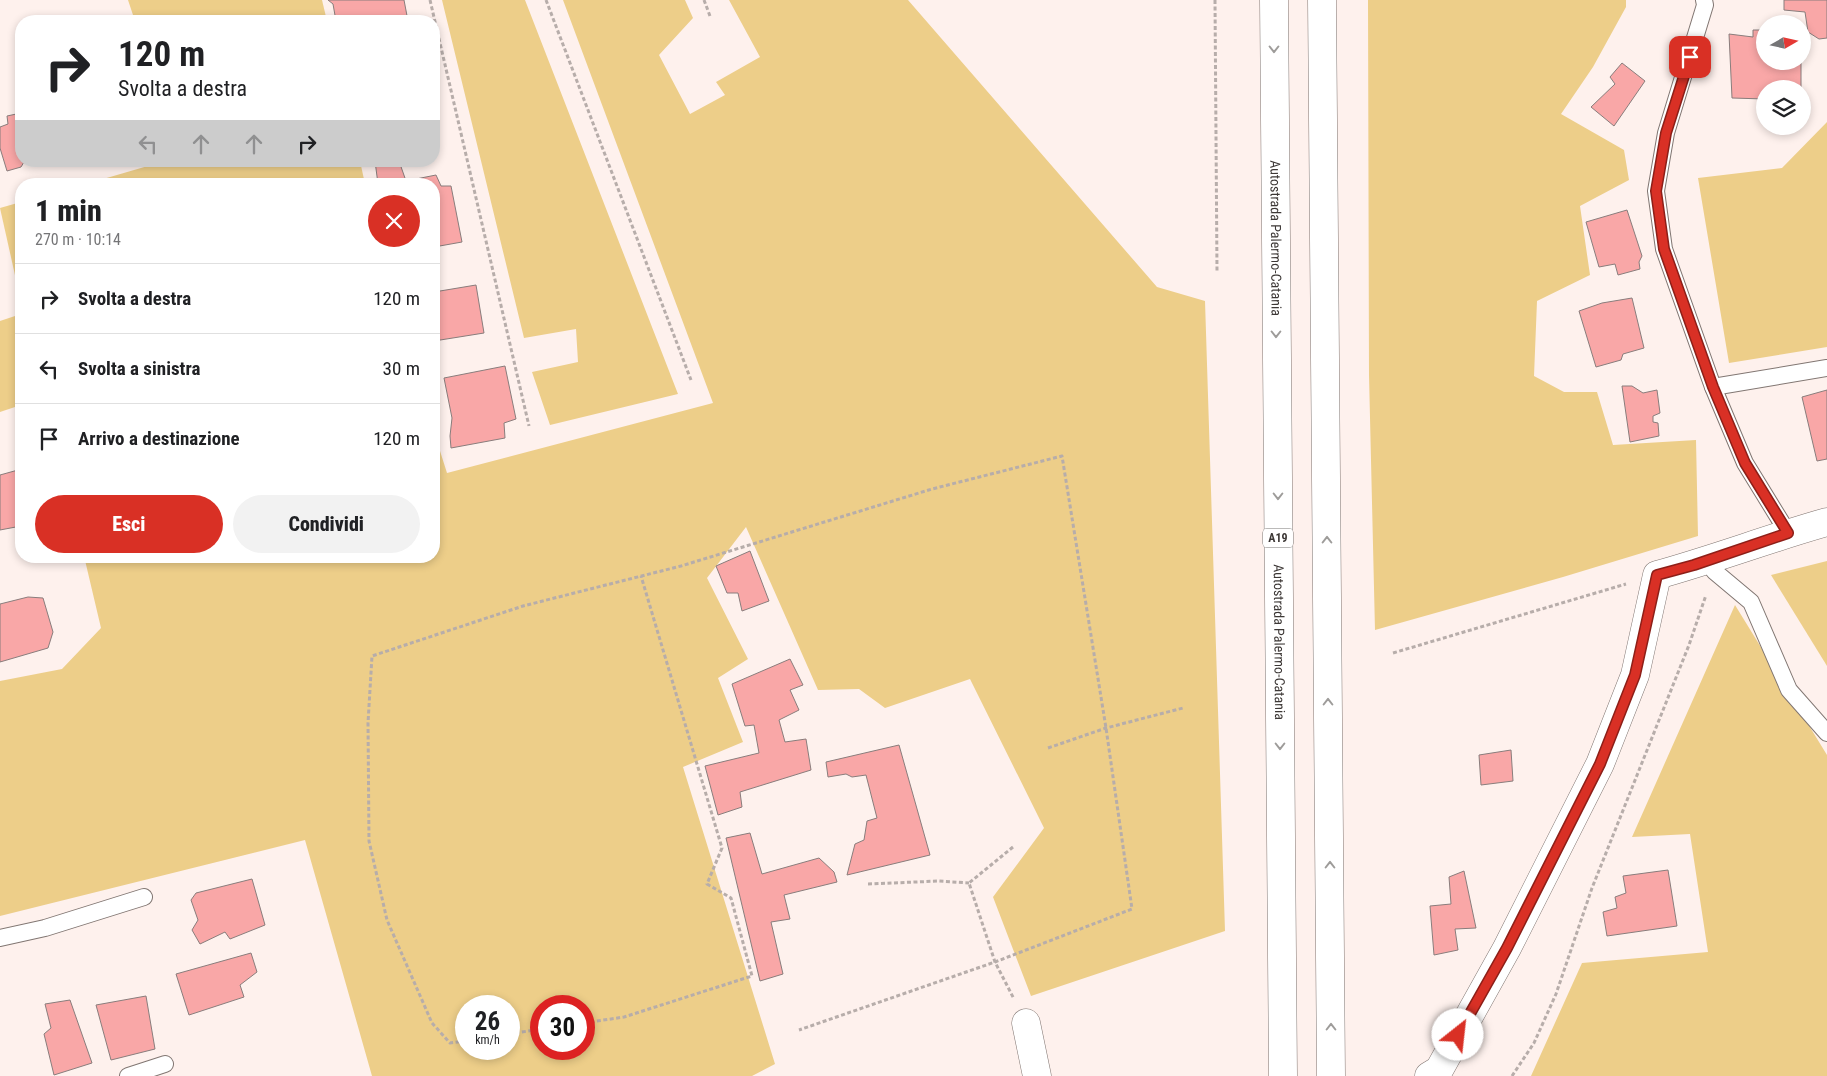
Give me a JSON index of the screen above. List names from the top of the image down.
{
  "streets": {
    "main road": ["Autostrada Palermo-Catania", "A19"]
  },
  "north": "right",
  "page": {
    "turn": ["120 m", "Svolta a destra"],
    "heading": ["1 min", "270 m · 10:14"],
    "list": [
      {
        "name": "Svolta a destra",
        "value": "120 m"
      },
      {
        "name": "Svolta a sinistra",
        "value": "30 m"
      },
      {
        "name": "Arrivo a destinazione",
        "value": "120 m"
      }
    ],
    "buttons": ["Esci", "Condividi"],
    "speed": "26 km/h",
    "limit": "30"
  }
}
